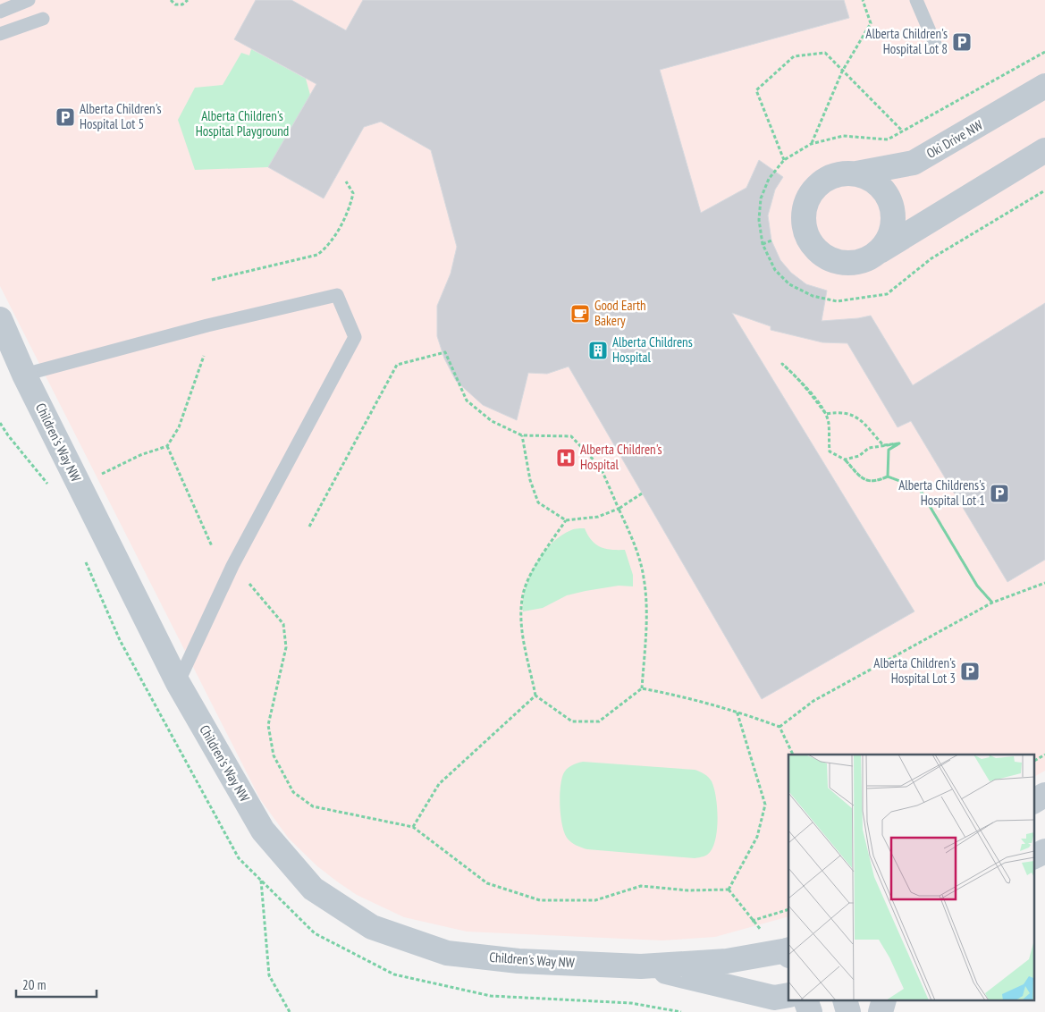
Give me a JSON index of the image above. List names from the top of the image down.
{
  "streets": {
    "street": ["Oki Drive NW", "Children's Way NW"]
  },
  "parks": ["Alberta Children's Hospital Playground"],
  "places": {
    "parking": [
      "Alberta Children's Hospital Lot 8",
      "Alberta Children's Hospital Lot 5",
      "Alberta Childrens's Hospital Lot 1",
      "Alberta Children's Hospital Lot 3"
    ],
    "cafe": ["Good Earth Bakery"],
    "building": ["Alberta Childrens Hospital"],
    "hospital": ["Alberta Children's Hospital"]
  },
  "scale_bar": "20 m"
}
